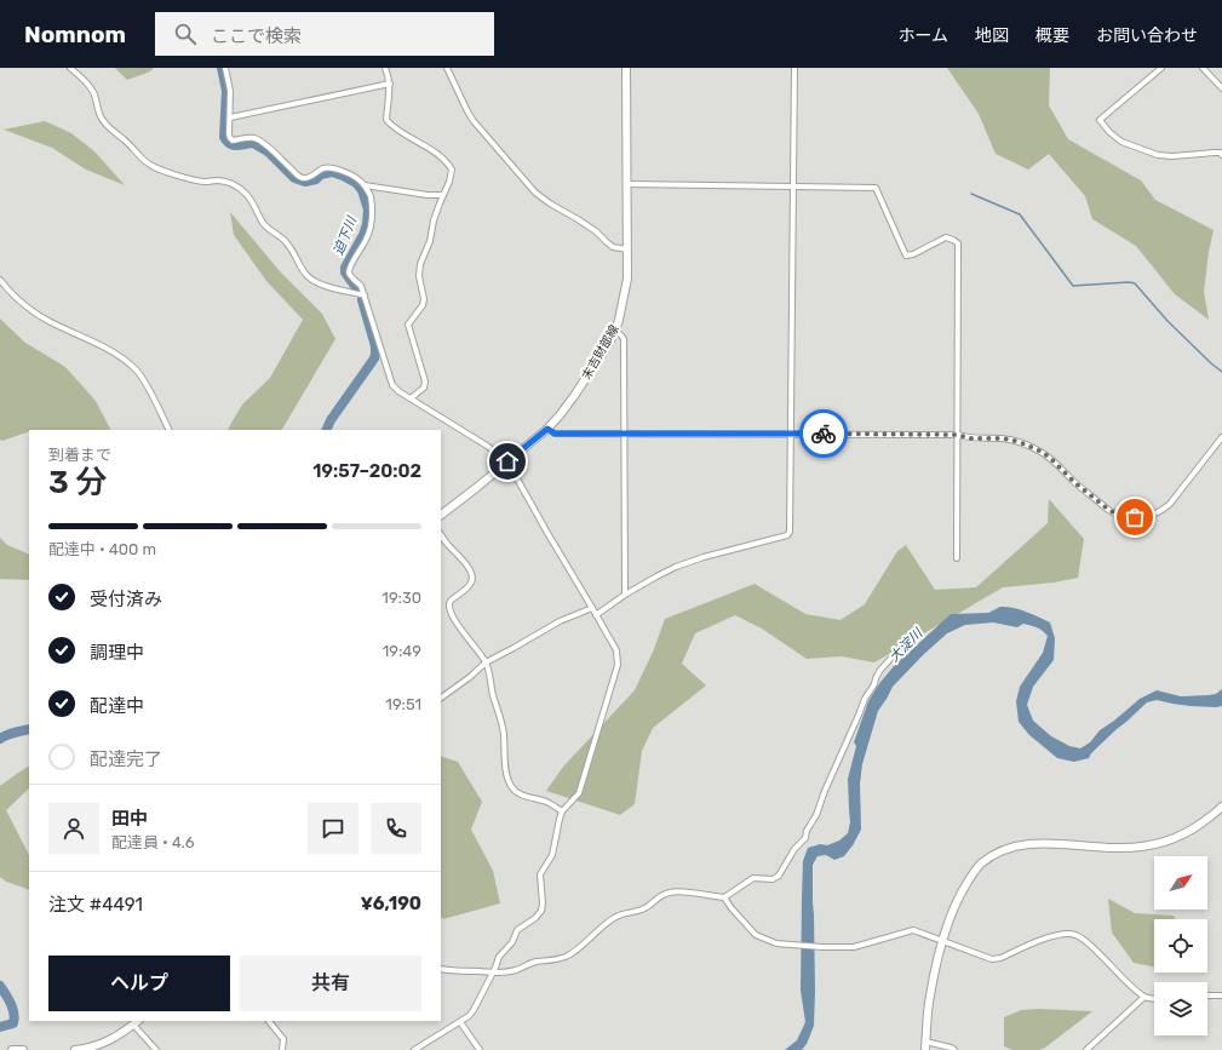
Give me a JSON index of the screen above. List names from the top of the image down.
{
  "streets": {
    "main road": ["末吉財部線"]
  },
  "water": ["迫下川", "大淀川"],
  "north": "top right",
  "page": {
    "header": "Nomnom",
    "search": "ここで検索",
    "nav": [
      "ホーム",
      "地図",
      "概要",
      "お問い合わせ"
    ],
    "heading": ["3 分", "到着まで", "19:57–20:02"],
    "panel": [
      "田中",
      "配達員 · 4.6",
      "注文 #4491",
      "¥6,190"
    ],
    "bar": "配達中 · 400 m",
    "list": [
      ["受付済み", "19:30"],
      ["調理中", "19:49"],
      ["配達中", "19:51"],
      "配達完了"
    ],
    "buttons": ["ヘルプ", "共有"]
  }
}
